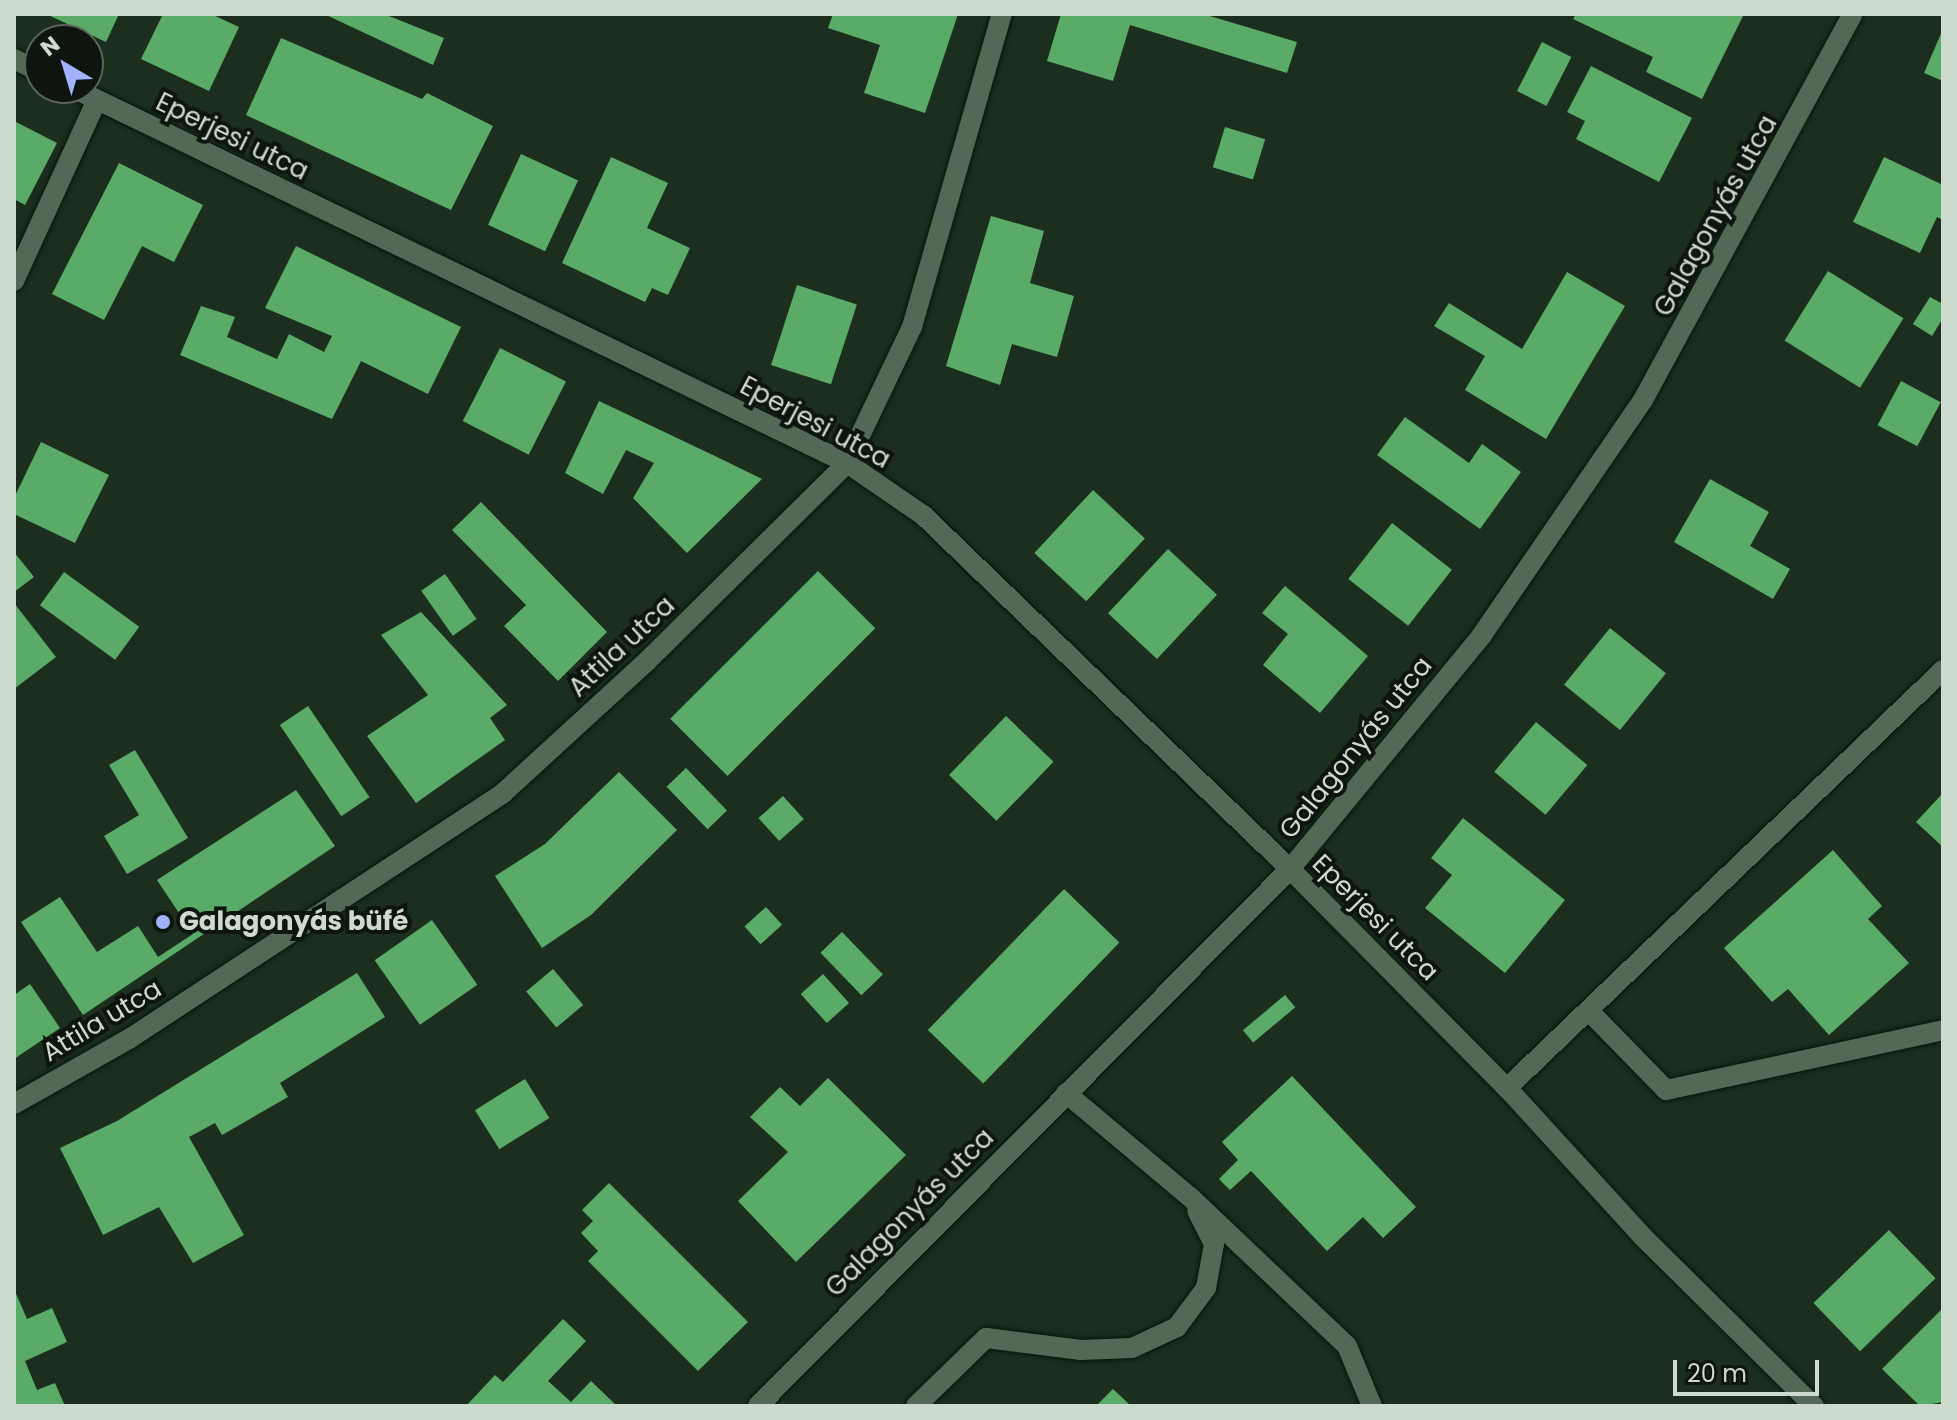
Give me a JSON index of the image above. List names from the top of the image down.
{
  "streets": {
    "street": ["Eperjesi utca", "Galagonyás utca", "Attila utca"]
  },
  "crossings": [
    ["Eperjesi utca", "Galagonyás utca"],
    ["Eperjesi utca", "Attila utca"]
  ],
  "places": ["Galagonyás büfé"],
  "scale_bar": "20 m",
  "north": "top left"
}
